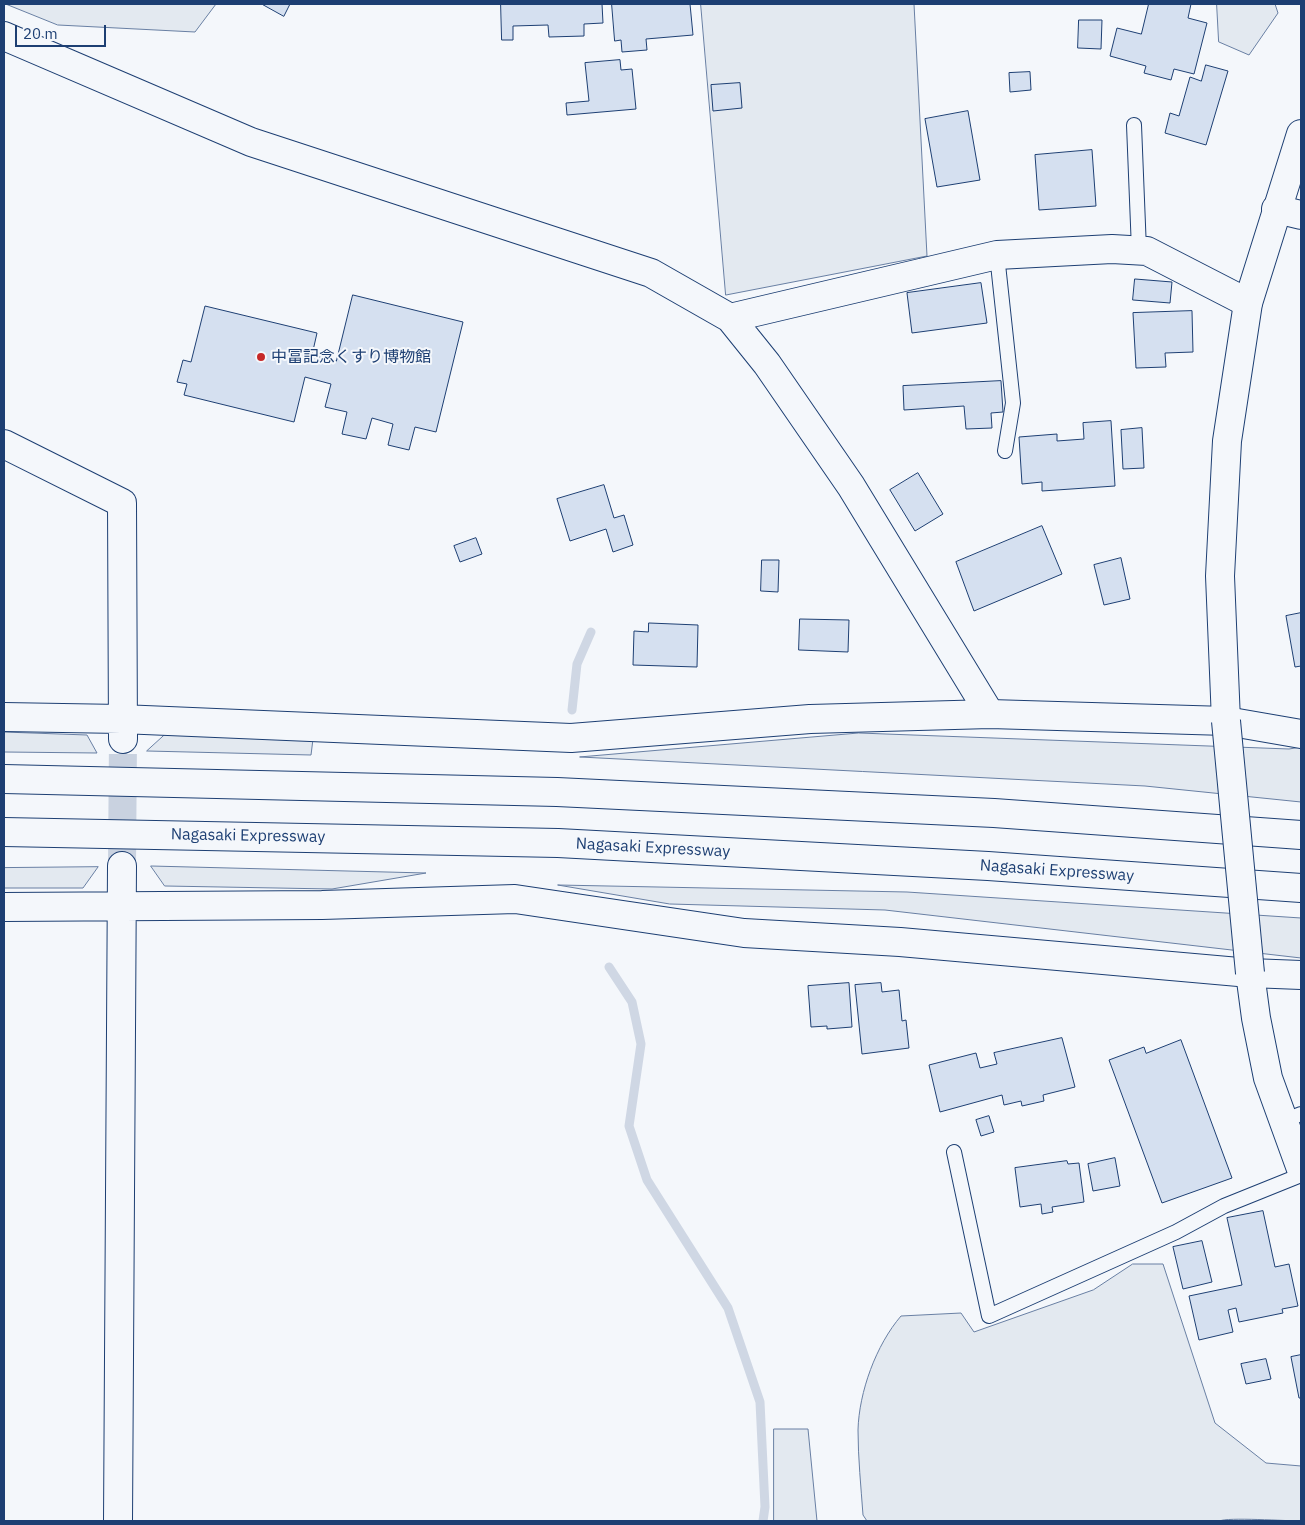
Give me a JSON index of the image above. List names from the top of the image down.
{
  "streets": {
    "main road": ["Nagasaki Expressway"]
  },
  "places": ["中冨記念くすり博物館"],
  "scale_bar": "20 m"
}
